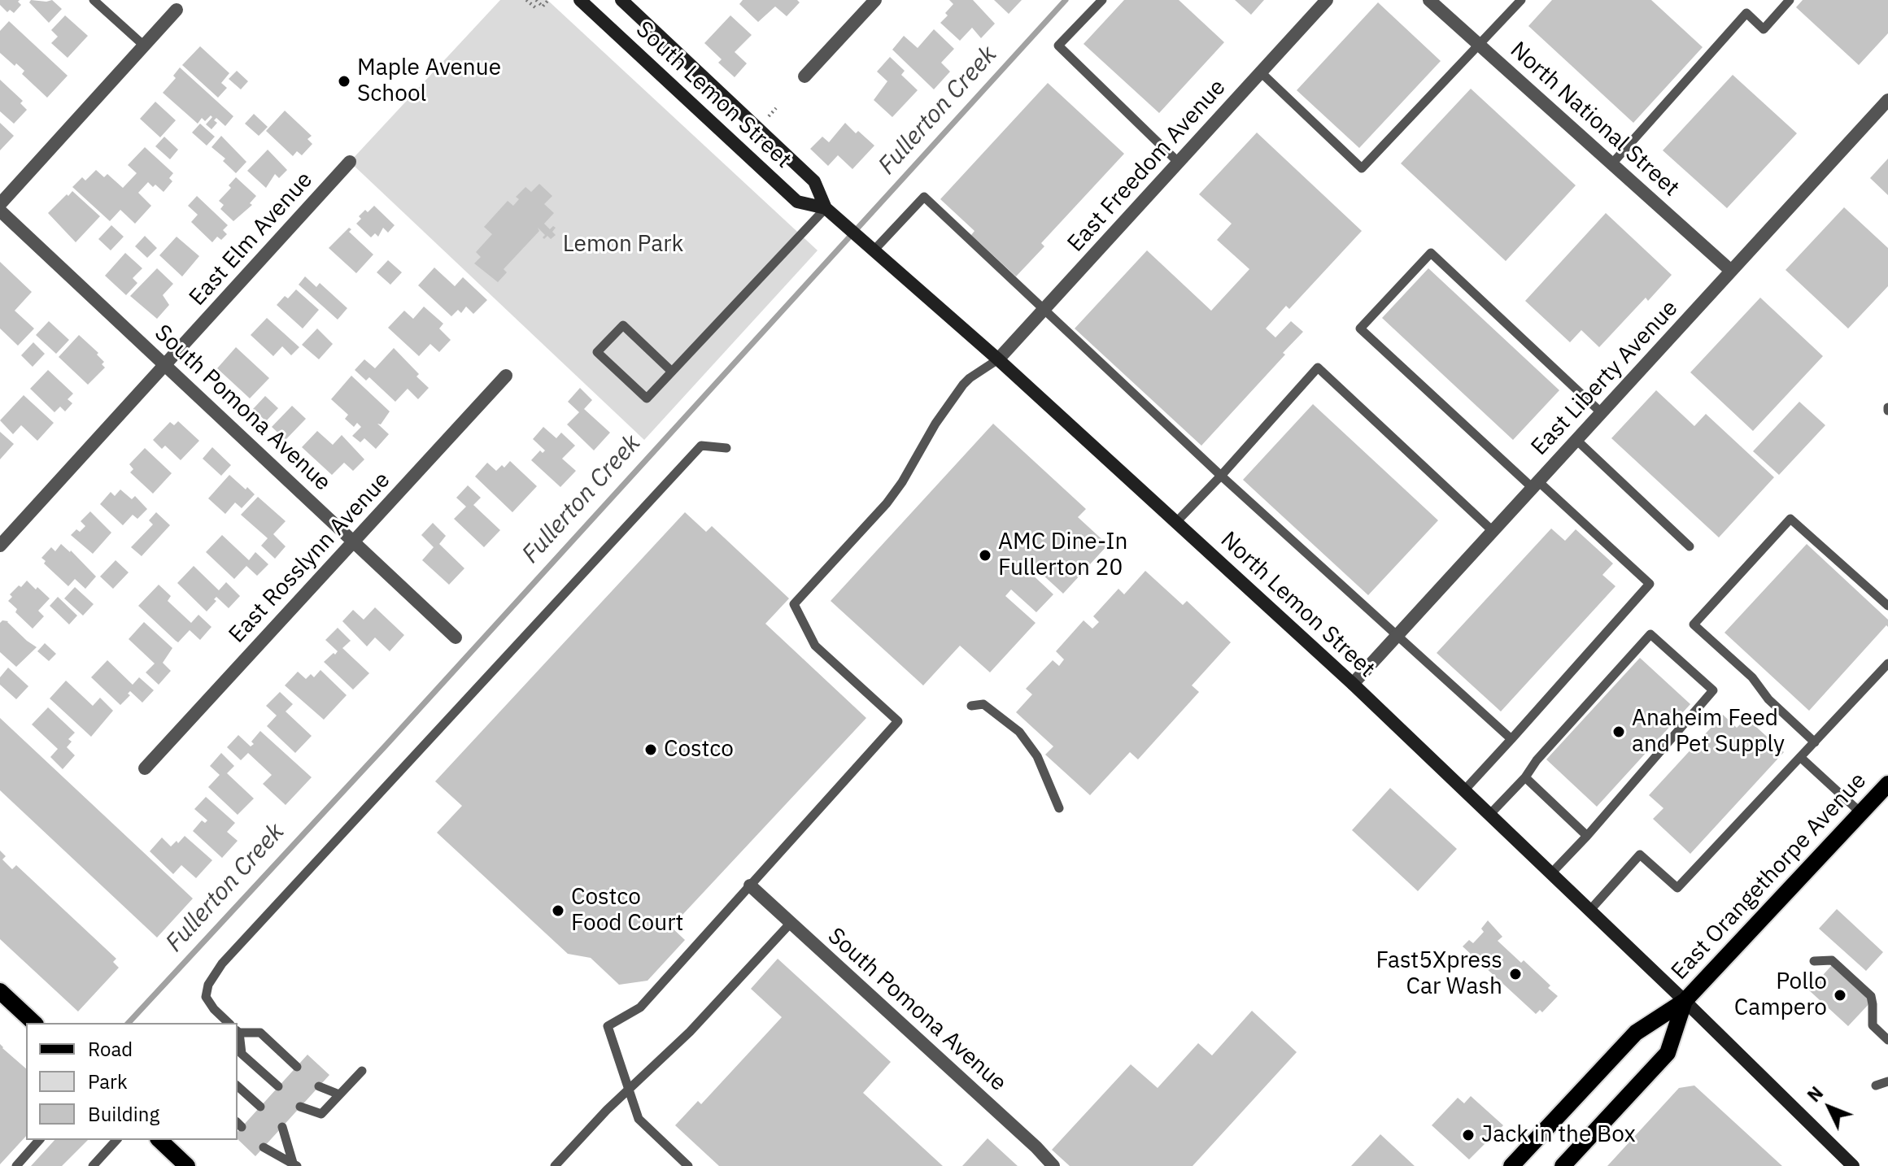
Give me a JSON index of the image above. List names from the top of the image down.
{
  "streets": {
    "main road": ["East Orangethorpe Avenue"],
    "street": [
      "South Lemon Street",
      "North National Street",
      "East Freedom Avenue",
      "East Elm Avenue",
      "East Liberty Avenue",
      "South Pomona Avenue",
      "East Rosslynn Avenue",
      "North Lemon Street"
    ]
  },
  "crossings": [
    ["South Lemon Street", "North Lemon Street"],
    ["North National Street", "East Liberty Avenue"],
    ["East Freedom Avenue", "North Lemon Street"],
    ["East Elm Avenue", "South Pomona Avenue"],
    ["East Liberty Avenue", "North Lemon Street"],
    ["South Pomona Avenue", "East Rosslynn Avenue"],
    ["North Lemon Street", "East Orangethorpe Avenue"]
  ],
  "water": ["Fullerton Creek"],
  "parks": ["Lemon Park"],
  "places": [
    "Maple Avenue School",
    "AMC Dine-In Fullerton 20",
    "Anaheim Feed and Pet Supply",
    "Costco",
    "Costco Food Court",
    "Fast5Xpress Car Wash",
    "Pollo Campero",
    "Jack in the Box"
  ],
  "legend": ["Road", "Park", "Building"],
  "north": "top left"
}
